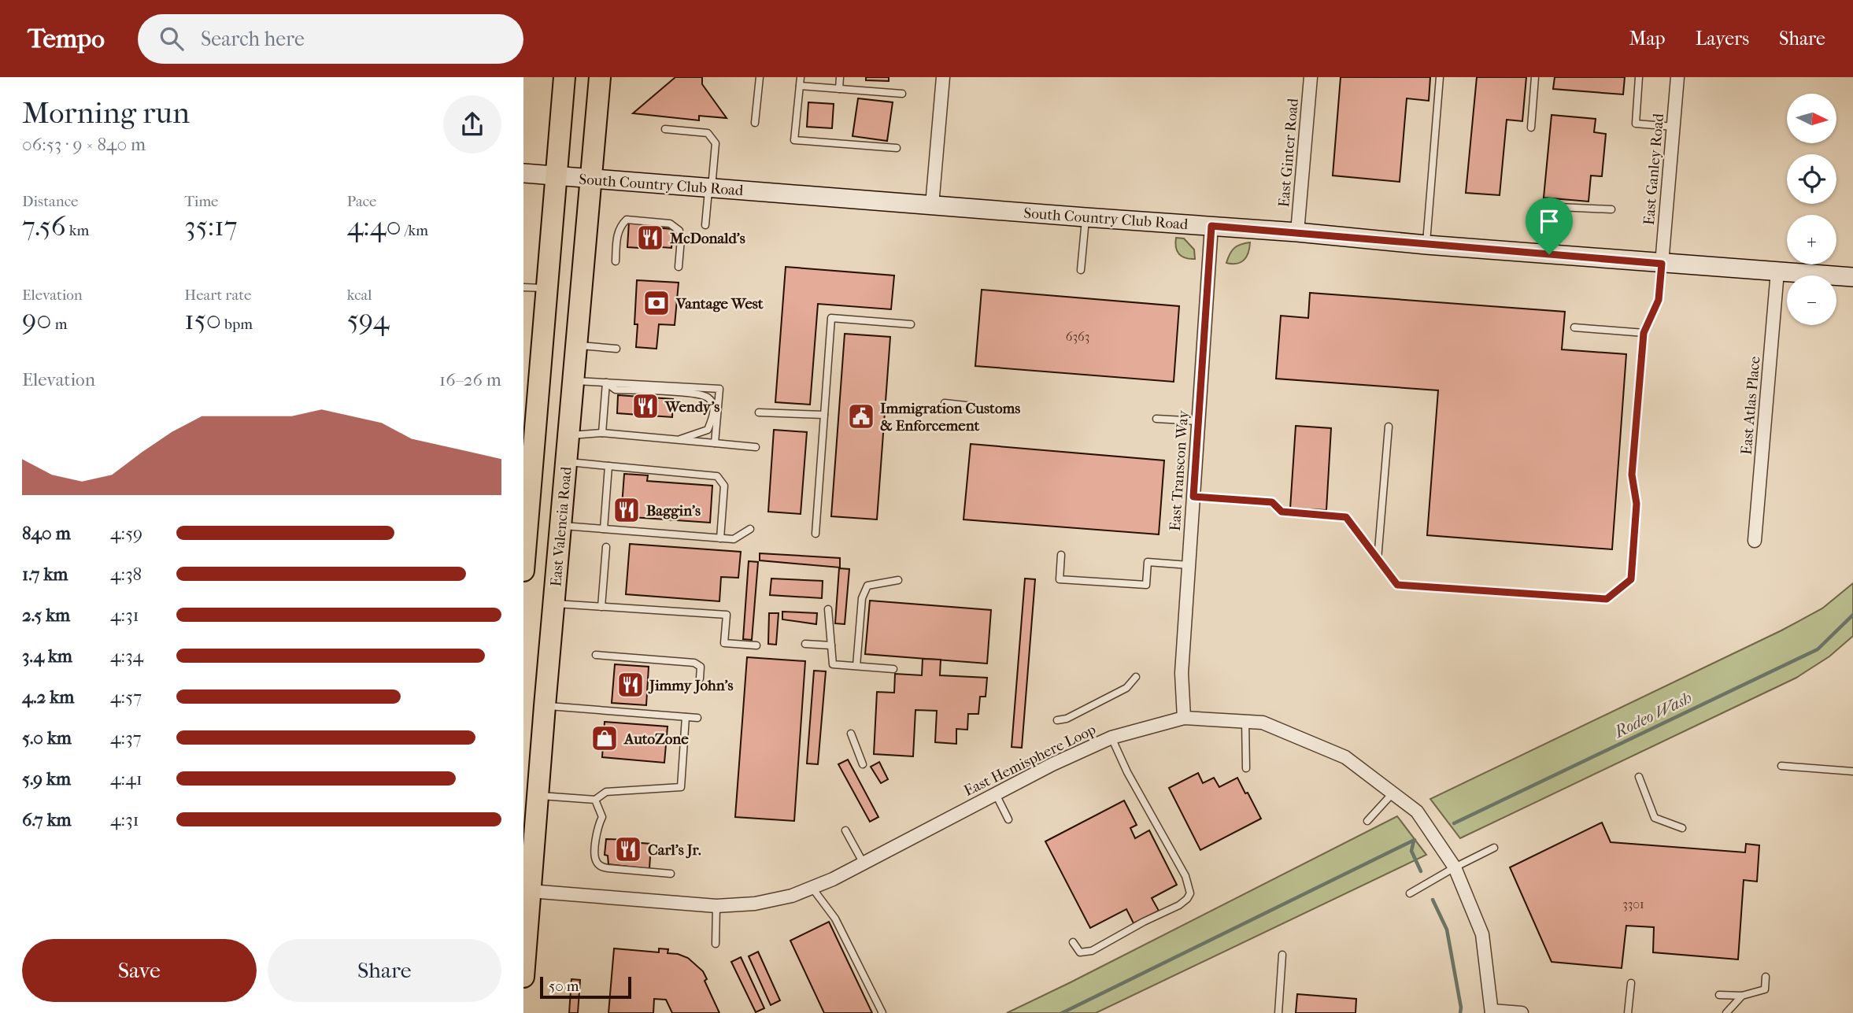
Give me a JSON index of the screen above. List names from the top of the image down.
{
  "streets": {
    "main road": ["East Valencia Road"],
    "street": [
      "East Ginter Road",
      "East Ganley Road",
      "South Country Club Road",
      "East Atlas Place",
      "East Transcon Way",
      "East Hemisphere Loop"
    ]
  },
  "crossings": [
    ["East Ginter Road", "South Country Club Road"],
    ["East Ganley Road", "South Country Club Road"],
    ["South Country Club Road", "East Atlas Place"],
    ["South Country Club Road", "East Transcon Way"],
    ["South Country Club Road", "East Valencia Road"],
    ["East Transcon Way", "East Hemisphere Loop"],
    ["East Valencia Road", "East Hemisphere Loop"]
  ],
  "water": ["Rodeo Wash"],
  "places": {
    "restaurant": [
      "McDonald's",
      "Wendy's",
      "Baggin's",
      "Jimmy John's",
      "Carl's Jr."
    ],
    "bank": ["Vantage West"],
    "public building": ["Immigration Customs & Enforcement"],
    "shop": ["AutoZone"]
  },
  "house_numbers": ["6363", "3301"],
  "scale_bar": "50 m",
  "north": "right",
  "page": {
    "header": "Tempo",
    "search": "Search here",
    "nav": ["Map", "Layers", "Share"],
    "heading": ["Morning run", "06:53 · 9 × 840 m"],
    "map_buttons": ["+", "−"],
    "stats": [
      ["Distance", "7.56 km"],
      ["Time", "35:17"],
      ["Pace", "4:40 /km"],
      ["Elevation", "90 m"],
      ["Heart rate", "150 bpm"],
      ["kcal", "594"]
    ],
    "chart": ["Elevation", "16–26 m"],
    "list": [
      {
        "name": "840 m",
        "note": "4:59"
      },
      {
        "name": "1.7 km",
        "note": "4:38"
      },
      {
        "name": "2.5 km",
        "note": "4:31"
      },
      {
        "name": "3.4 km",
        "note": "4:34"
      },
      {
        "name": "4.2 km",
        "note": "4:57"
      },
      {
        "name": "5.0 km",
        "note": "4:37"
      },
      {
        "name": "5.9 km",
        "note": "4:41"
      },
      {
        "name": "6.7 km",
        "note": "4:31"
      }
    ],
    "buttons": ["Save", "Share"],
    "scale": "50 m"
  }
}
